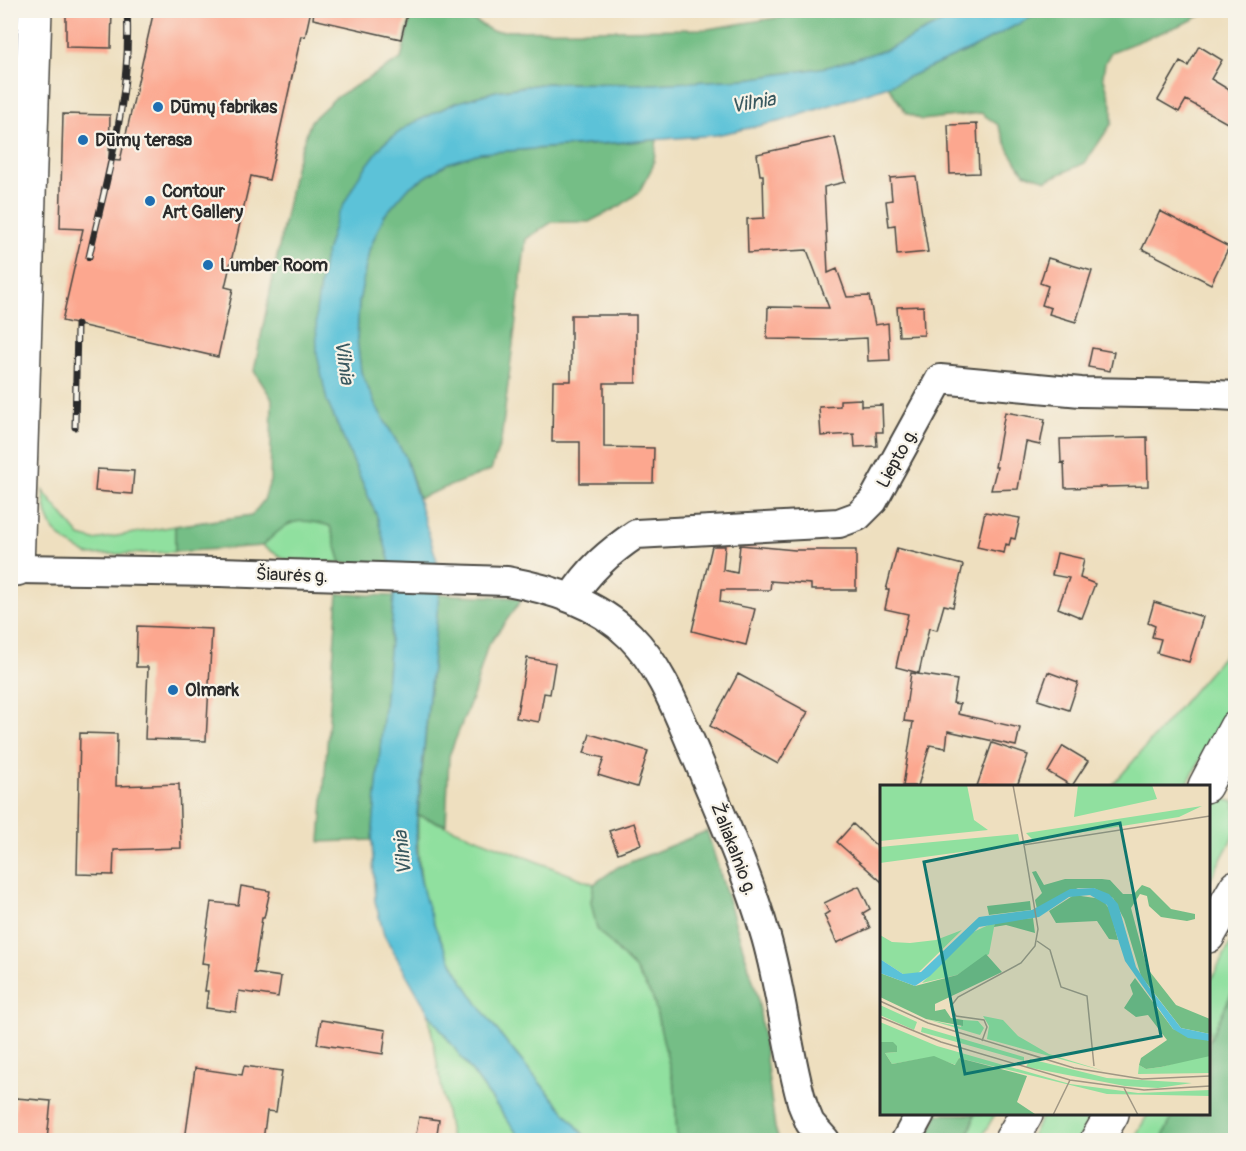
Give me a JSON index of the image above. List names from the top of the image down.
{
  "streets": {
    "street": ["Liepto g.", "Šiaurės g.", "Žaliakalnio g."]
  },
  "crossings": [
    ["Liepto g.", "Šiaurės g."],
    ["Liepto g.", "Žaliakalnio g."],
    ["Šiaurės g.", "Žaliakalnio g."]
  ],
  "water": ["Vilnia"],
  "places": [
    "Dūmų fabrikas",
    "Dūmų terasa",
    "Contour Art Gallery",
    "Lumber Room",
    "Olmark"
  ]
}
